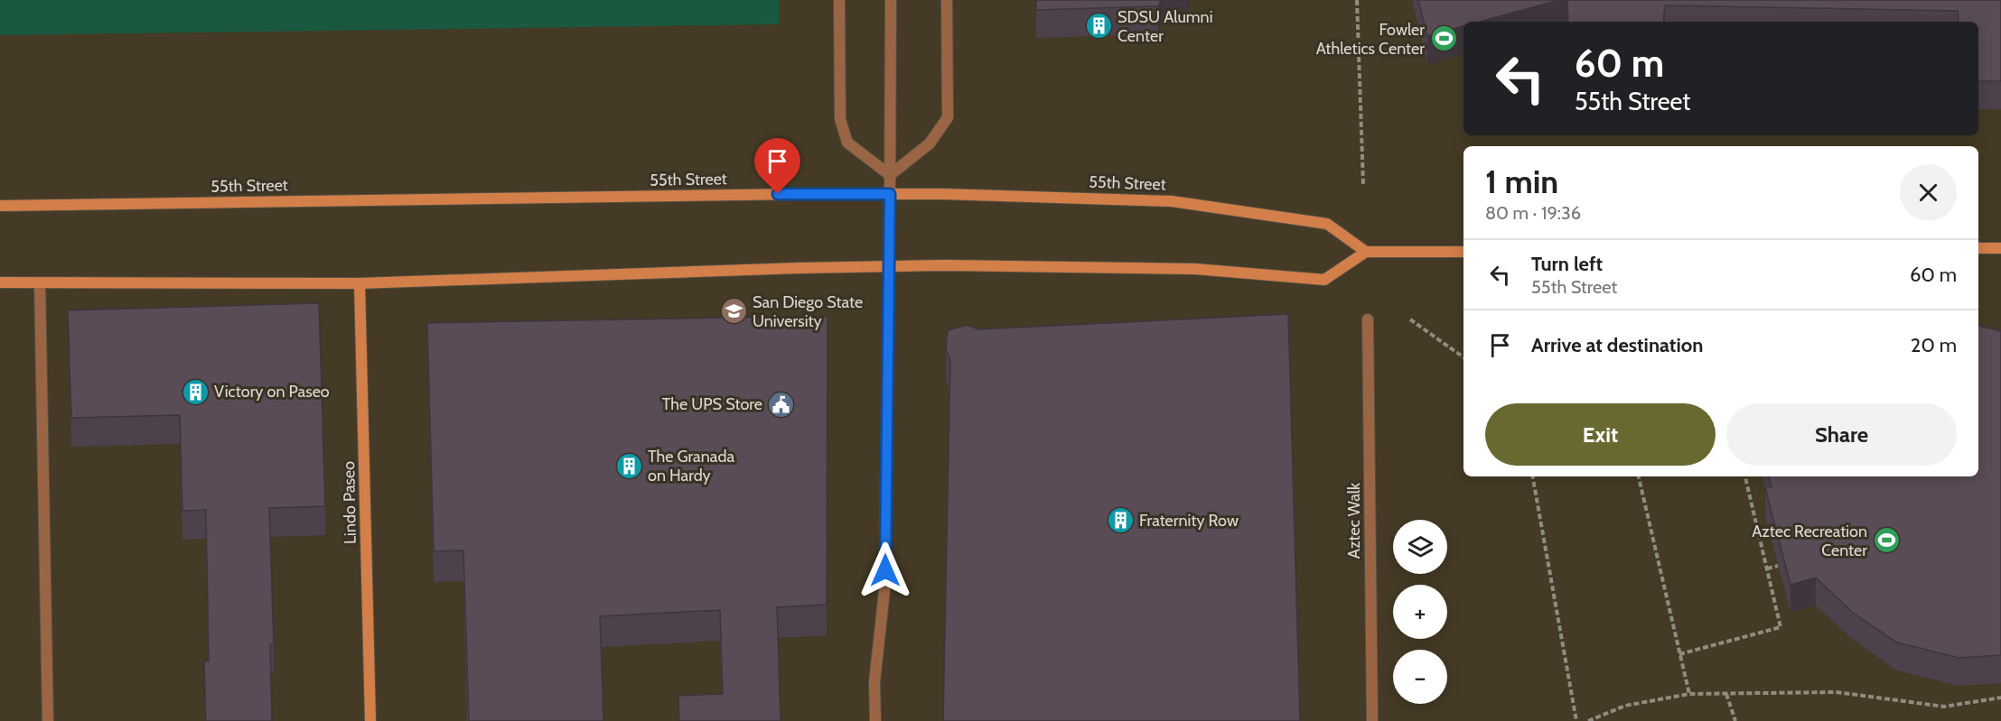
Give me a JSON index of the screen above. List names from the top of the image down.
{
  "streets": {
    "street": ["55th Street", "Lindo Paseo", "Aztec Walk"]
  },
  "places": {
    "building": [
      "SDSU Alumni Center",
      "Victory on Paseo",
      "The Granada on Hardy",
      "Fraternity Row"
    ],
    "sports": ["Fowler Athletics Center", "Aztec Recreation Center"],
    "school or university": ["San Diego State University"],
    "public building": ["The UPS Store"]
  },
  "page": {
    "turn": ["60 m", "55th Street"],
    "heading": ["1 min", "80 m · 19:36"],
    "list": [
      {
        "name": "Turn left",
        "note": "55th Street",
        "value": "60 m"
      },
      {
        "name": "Arrive at destination",
        "value": "20 m"
      }
    ],
    "buttons": ["Exit", "Share"],
    "map_buttons": ["+", "−"]
  }
}
